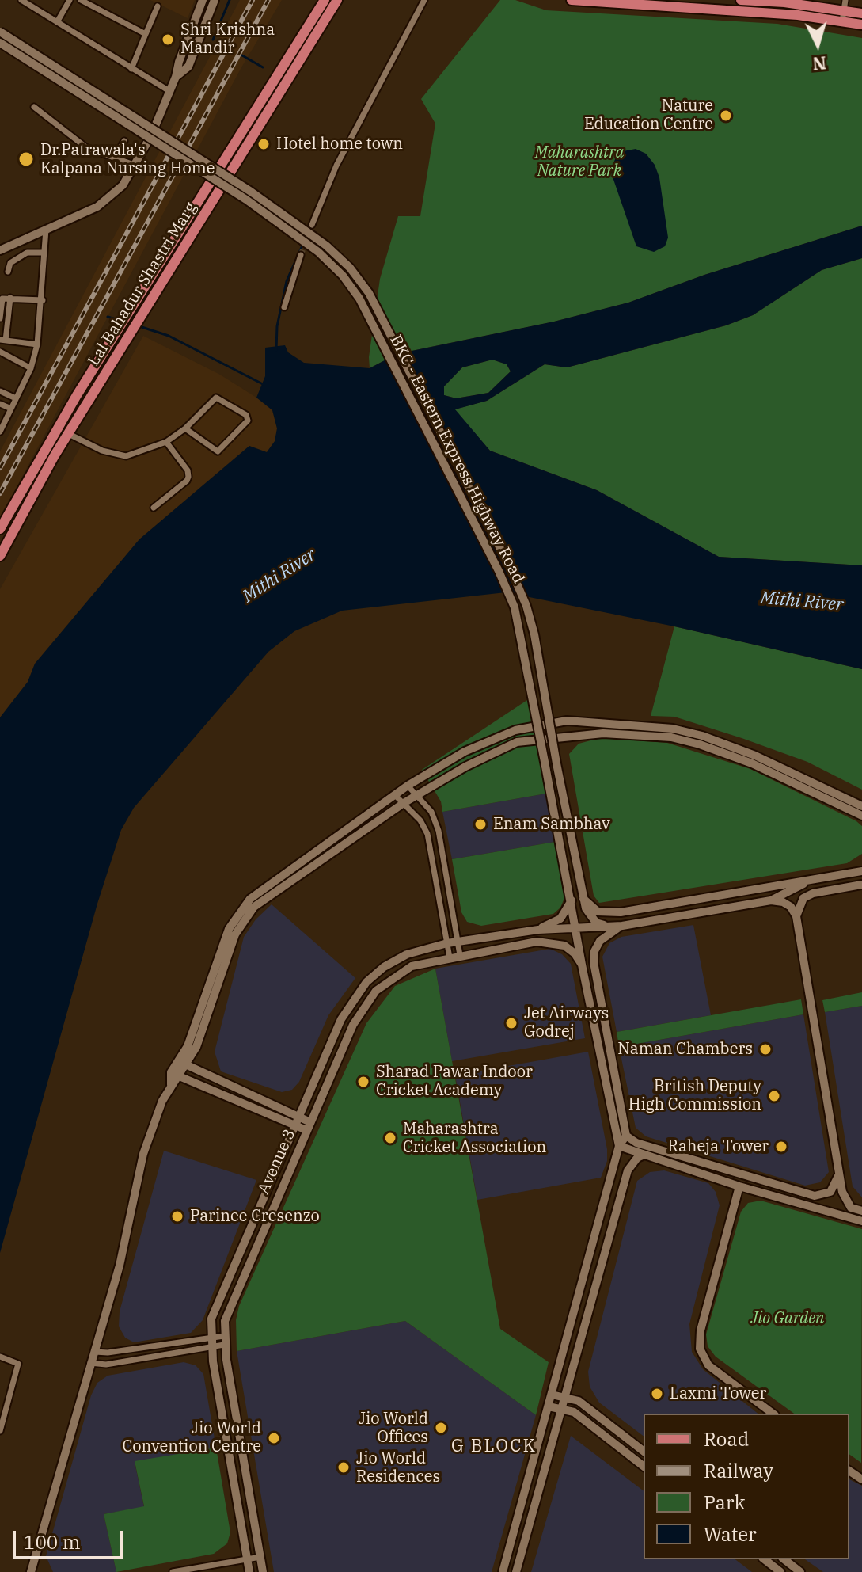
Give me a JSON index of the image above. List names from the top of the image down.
{
  "streets": {
    "main road": ["Lal Bahadur Shastri Marg", "BKC - Eastern Express Highway Road", "Avenue 3"]
  },
  "crossings": [
    ["BKC - Eastern Express Highway Road", "Avenue 3"]
  ],
  "districts": ["G BLOCK"],
  "water": ["Mithi River"],
  "parks": ["Maharashtra Nature Park", "Jio Garden"],
  "places": [
    "Shri Krishna Mandir",
    "Nature Education Centre",
    "Hotel home town",
    "Dr.Patrawala's Kalpana Nursing Home",
    "Enam Sambhav",
    "Jet Airways Godrej",
    "Naman Chambers",
    "Sharad Pawar Indoor Cricket Academy",
    "British Deputy High Commission",
    "Maharashtra Cricket Association",
    "Raheja Tower",
    "Parinee Cresenzo",
    "Laxmi Tower",
    "Jio World Offices",
    "Jio World Convention Centre",
    "Jio World Residences"
  ],
  "legend": [
    "Road",
    "Railway",
    "Park",
    "Water"
  ],
  "scale_bar": "100 m",
  "north": "bottom"
}
